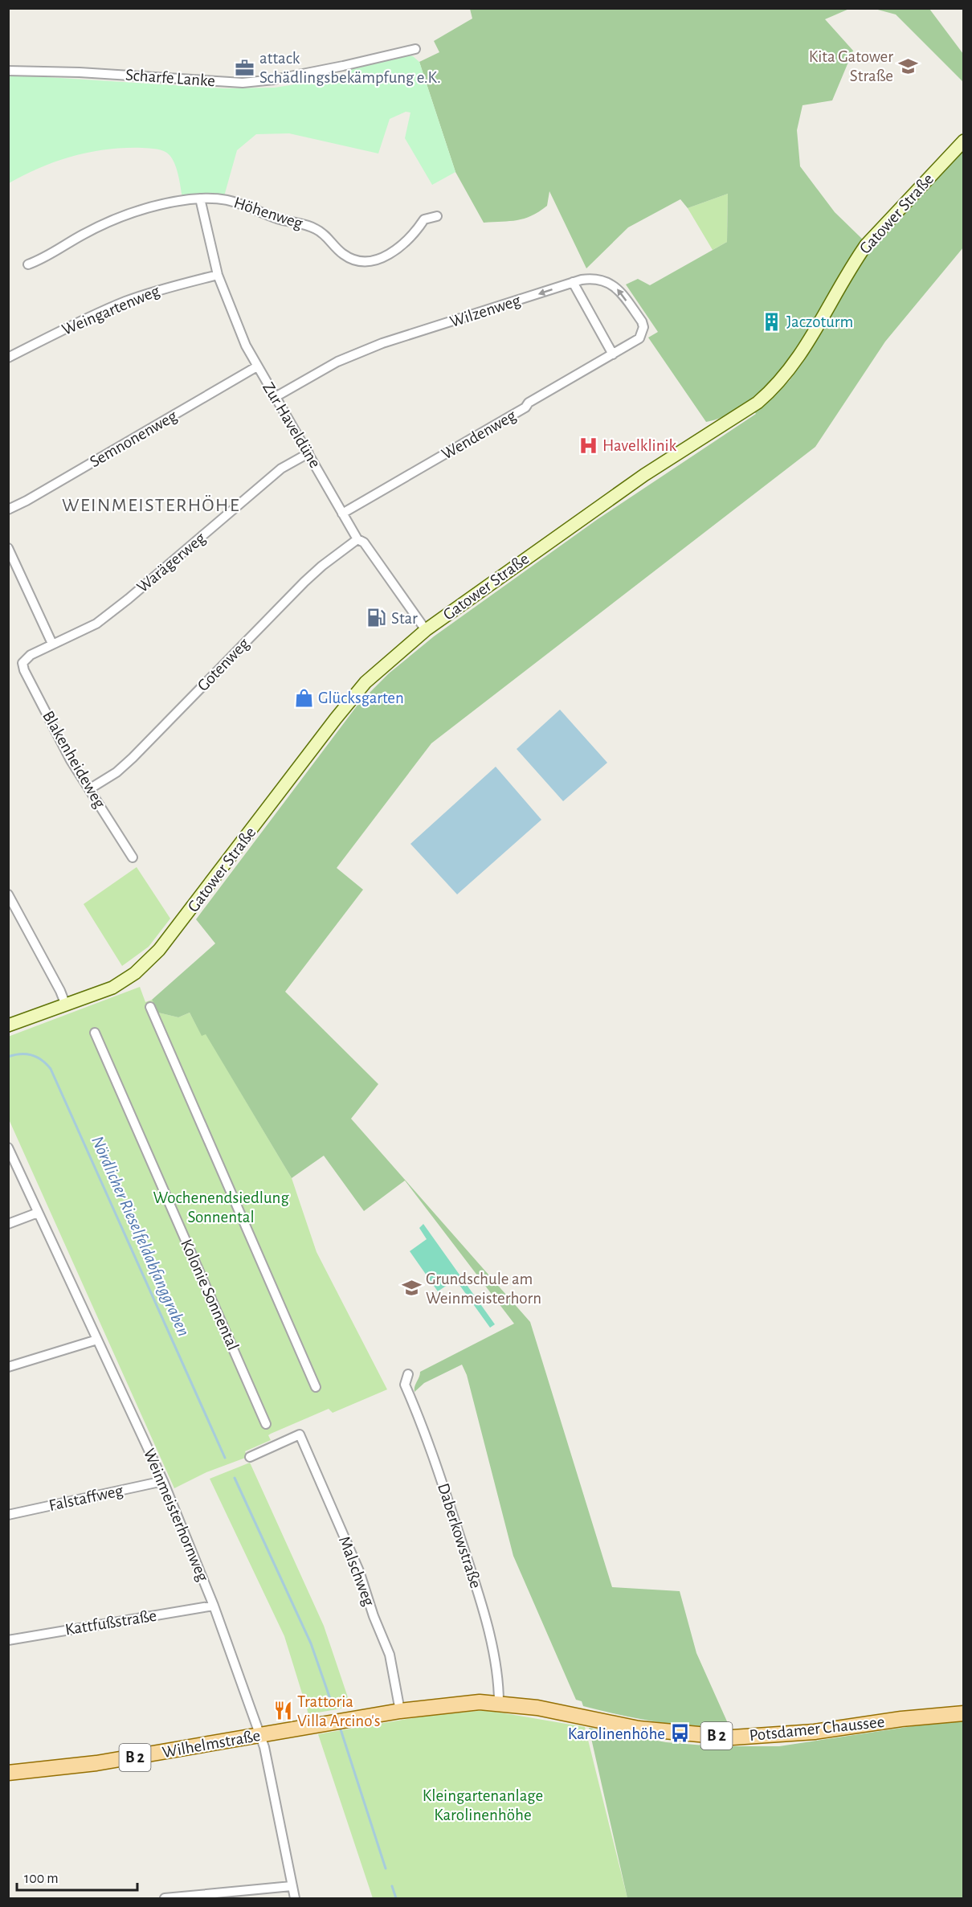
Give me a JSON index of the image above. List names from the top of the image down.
{
  "streets": {
    "main road": [
      "Gatower Straße",
      "Potsdamer Chaussee",
      "B 2",
      "Wilhelmstraße"
    ],
    "street": [
      "Scharfe Lanke",
      "Höhenweg",
      "Weingartenweg",
      "Wilzenweg",
      "Zur Haveldüne",
      "Wendenweg",
      "Semnonenweg",
      "Warägerweg",
      "Gotenweg",
      "Blakenheideweg",
      "Kolonie Sonnental",
      "Falstaffweg",
      "Weinmeisterhornweg",
      "Daberkowstraße",
      "Malschweg",
      "Kattfußstraße"
    ]
  },
  "crossings": [
    ["Höhenweg", "Zur Haveldüne"],
    ["Gatower Straße", "Zur Haveldüne"],
    ["Weingartenweg", "Zur Haveldüne"],
    ["Wilzenweg", "Zur Haveldüne"],
    ["Wilzenweg", "Wendenweg"],
    ["Zur Haveldüne", "Wendenweg"],
    ["Zur Haveldüne", "Semnonenweg"],
    ["Zur Haveldüne", "Warägerweg"],
    ["Zur Haveldüne", "Gotenweg"],
    ["Warägerweg", "Blakenheideweg"],
    ["Gotenweg", "Blakenheideweg"],
    ["Falstaffweg", "Weinmeisterhornweg"],
    ["Weinmeisterhornweg", "Kattfußstraße"],
    ["Weinmeisterhornweg", "Wilhelmstraße"],
    ["Daberkowstraße", "Wilhelmstraße"],
    ["Malschweg", "Wilhelmstraße"],
    ["Potsdamer Chaussee", "Wilhelmstraße"]
  ],
  "districts": ["WEINMEISTERHÖHE"],
  "water": ["Nördlicher Rieselfeldabfanggraben"],
  "parks": ["Wochenendsiedlung Sonnental", "Kleingartenanlage Karolinenhöhe"],
  "places": {
    "school or university": ["Kita Gatower Straße", "Grundschule am Weinmeisterhorn"],
    "office": ["attack Schädlingsbekämpfung e.K."],
    "building": ["Jaczoturm"],
    "hospital": ["Havelklinik"],
    "fuel station": ["Star"],
    "shop": ["Glücksgarten"],
    "restaurant": ["Trattoria Villa Arcino's"],
    "bus stop": ["Karolinenhöhe"]
  },
  "scale_bar": "100 m"
}
